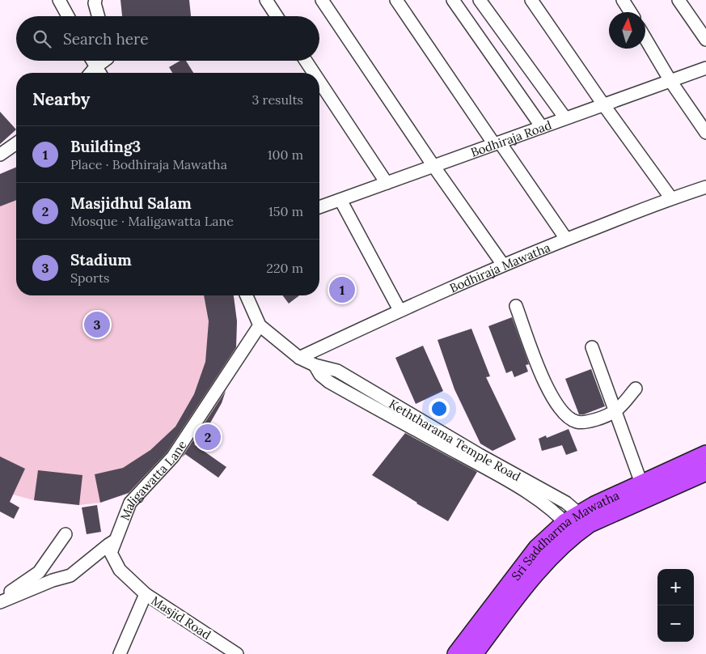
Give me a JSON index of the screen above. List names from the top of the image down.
{
  "streets": {
    "highway": ["Sri Saddharma Mawatha"],
    "street": [
      "Bodhiraja Road",
      "Bodhiraja Mawatha",
      "Keththarama Temple Road",
      "Maligawatta Lane",
      "Masjid Road"
    ]
  },
  "crossings": [
    ["Bodhiraja Mawatha", "Keththarama Temple Road"],
    ["Keththarama Temple Road", "Maligawatta Lane"],
    ["Keththarama Temple Road", "Sri Saddharma Mawatha"],
    ["Maligawatta Lane", "Masjid Road"]
  ],
  "north": "top",
  "page": {
    "search": "Search here",
    "heading": ["Nearby", "3 results"],
    "list": [
      {
        "mark": "1",
        "name": "Building3",
        "note": "Place · Bodhiraja Mawatha",
        "value": "100 m"
      },
      {
        "mark": "2",
        "name": "Masjidhul Salam",
        "note": "Mosque · Maligawatta Lane",
        "value": "150 m"
      },
      {
        "mark": "3",
        "name": "Stadium",
        "note": "Sports",
        "value": "220 m"
      }
    ],
    "pins": ["1", "3", "2"],
    "map_buttons": ["+", "−"]
  }
}
